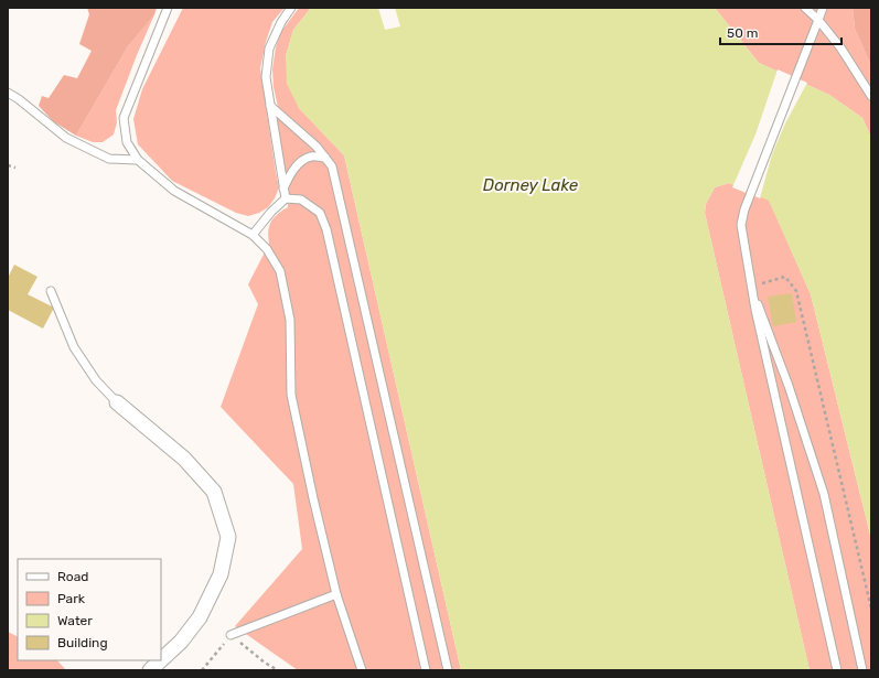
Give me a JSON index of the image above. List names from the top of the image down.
{
  "water": ["Dorney Lake"],
  "legend": [
    "Road",
    "Park",
    "Water",
    "Building"
  ],
  "scale_bar": "50 m"
}
